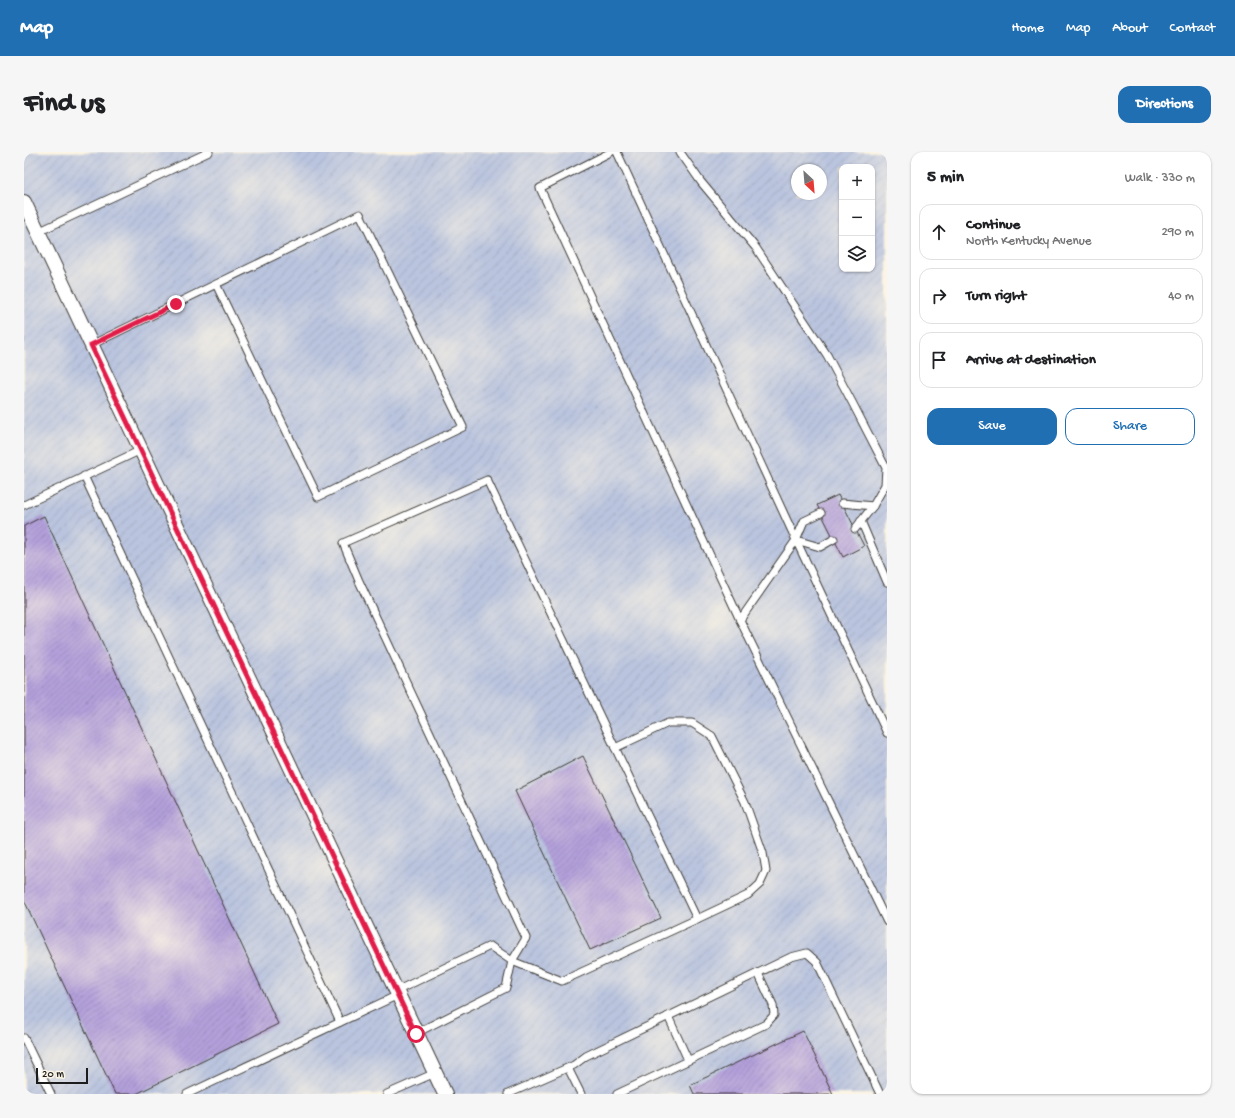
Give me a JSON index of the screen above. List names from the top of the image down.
{
  "scale_bar": "20 m",
  "north": "bottom right",
  "page": {
    "header": "Map",
    "nav": [
      "Home",
      "Map",
      "About",
      "Contact"
    ],
    "buttons": [
      "Directions",
      ["Save", "Share"]
    ],
    "title": "Find us",
    "heading": ["5 min", "Walk · 330 m"],
    "map_buttons": ["+", "−"],
    "list": [
      ["Continue", "North Kentucky Avenue", "290 m"],
      ["Turn right", "40 m"],
      "Arrive at destination"
    ],
    "scale": "20 m"
  }
}
